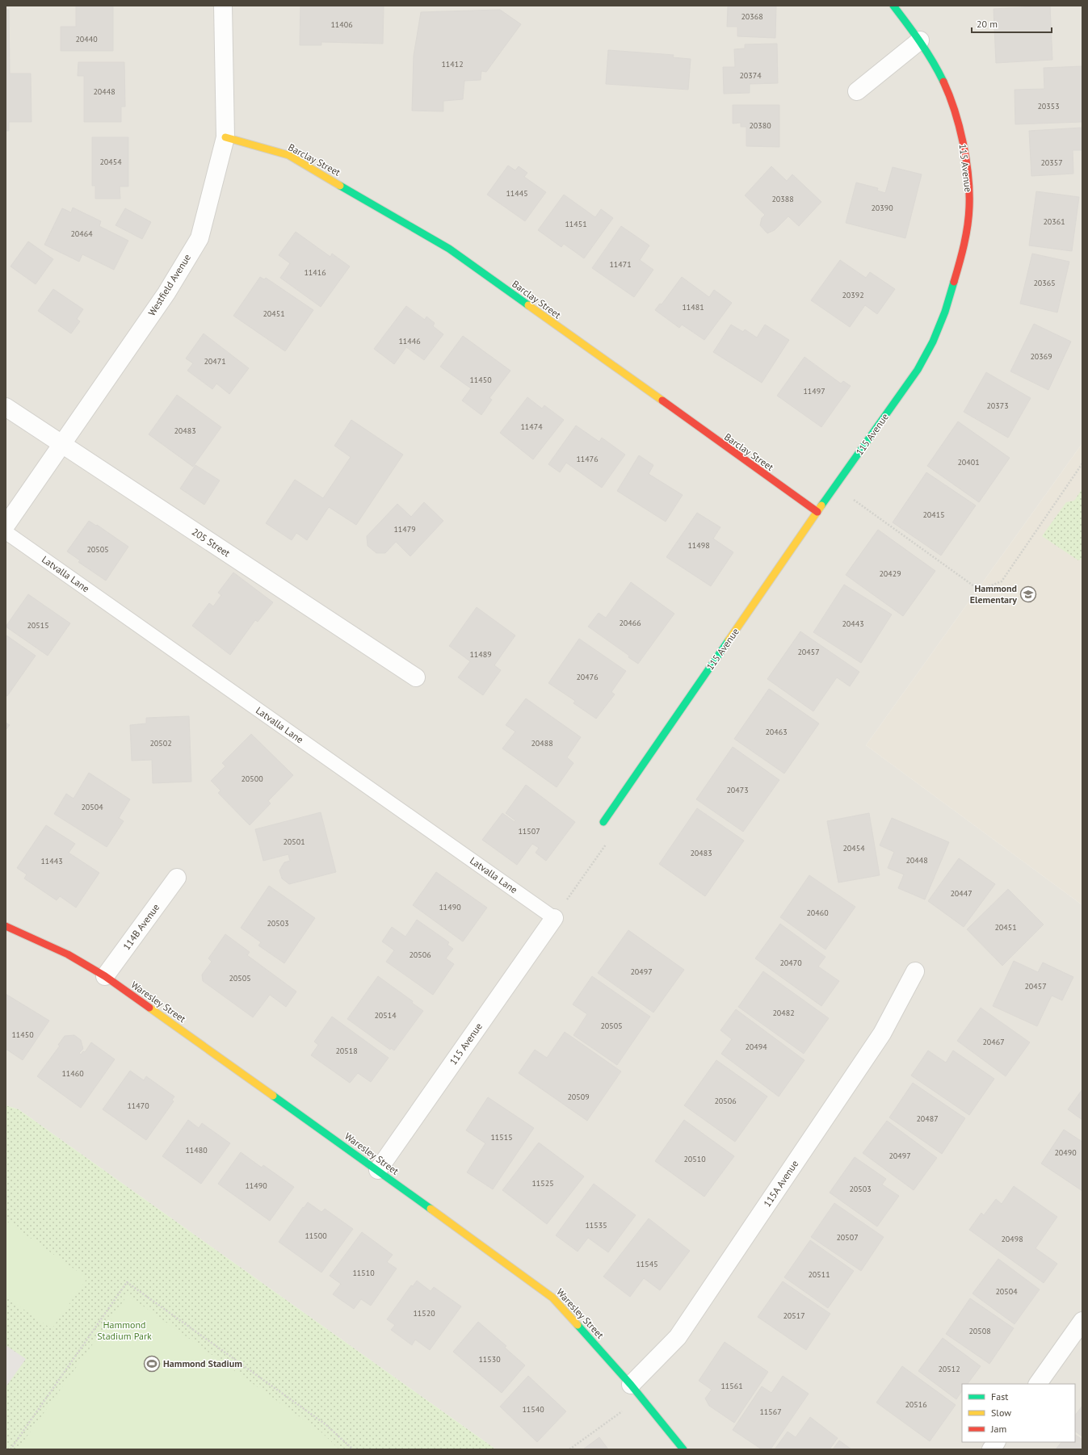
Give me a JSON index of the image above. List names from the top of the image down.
{
  "streets": {
    "street": [
      "Barclay Street",
      "115 Avenue",
      "Westfield Avenue",
      "205 Street",
      "114B Avenue",
      "Waresley Street",
      "115A Avenue"
    ],
    "lane": ["Latvalla Lane"]
  },
  "crossings": [
    ["Barclay Street", "115 Avenue"],
    ["Barclay Street", "Westfield Avenue"],
    ["115 Avenue", "Latvalla Lane"],
    ["115 Avenue", "Waresley Street"],
    ["Westfield Avenue", "205 Street"],
    ["114B Avenue", "Waresley Street"],
    ["Waresley Street", "115A Avenue"]
  ],
  "parks": ["Hammond Stadium Park"],
  "places": {
    "school or university": ["Hammond Elementary"],
    "sports": ["Hammond Stadium"]
  },
  "house_numbers": [
    "20368",
    "11406",
    "20440",
    "11412",
    "20374",
    "20448",
    "20353",
    "20380",
    "20454",
    "20357",
    "11445",
    "20388",
    "20390",
    "20361",
    "11451",
    "20464",
    "11471",
    "11416",
    "20365",
    "20392",
    "11481",
    "20451",
    "11446",
    "20369",
    "20471",
    "11450",
    "11497",
    "20373",
    "11474",
    "20483",
    "11476",
    "20401",
    "20415",
    "11479",
    "11498",
    "20505",
    "20429",
    "20466",
    "20443",
    "20515",
    "20457",
    "11489",
    "20476",
    "20463",
    "20502",
    "20488",
    "20500",
    "20473",
    "20504",
    "11507",
    "20501",
    "20454",
    "20483",
    "20448",
    "11443",
    "20447",
    "11490",
    "20460",
    "20503",
    "20451",
    "20506",
    "20470",
    "20497",
    "20505",
    "20457",
    "20482",
    "20514",
    "20505",
    "11450",
    "20467",
    "20494",
    "20518",
    "11460",
    "20509",
    "20506",
    "11470",
    "20487",
    "11515",
    "11480",
    "20490",
    "20497",
    "20510",
    "11525",
    "11490",
    "20503",
    "11535",
    "11500",
    "20507",
    "20498",
    "11545",
    "11510",
    "20511",
    "20504",
    "11520",
    "20517",
    "20508",
    "11530",
    "20512",
    "11561",
    "20516",
    "11540",
    "11567"
  ],
  "legend": ["Fast", "Slow", "Jam"],
  "scale_bar": "20 m"
}
